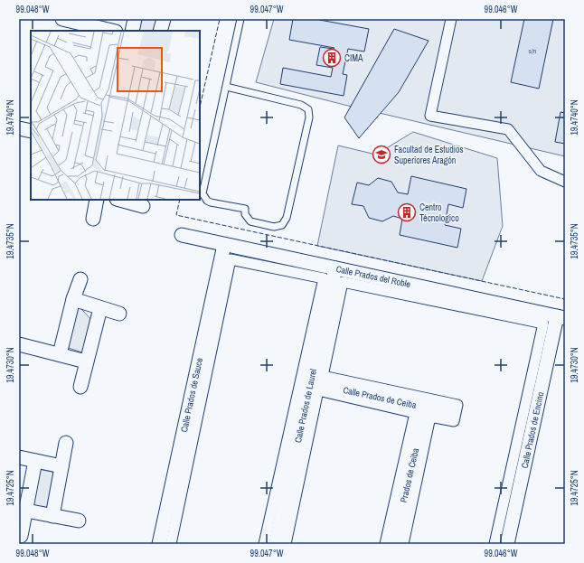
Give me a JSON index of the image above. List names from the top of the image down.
{
  "streets": {
    "street": [
      "Calle Prados del Roble",
      "Calle Prados de Sauce",
      "Calle Prados de Ceiba",
      "Calle Prados de Laurel",
      "Calle Prados de Encino",
      "Prados de Ceiba"
    ]
  },
  "crossings": [
    ["Calle Prados del Roble", "Calle Prados de Sauce"],
    ["Calle Prados del Roble", "Calle Prados de Laurel"],
    ["Calle Prados del Roble", "Calle Prados de Encino"],
    ["Calle Prados de Ceiba", "Calle Prados de Laurel"],
    ["Calle Prados de Ceiba", "Prados de Ceiba"]
  ],
  "places": {
    "building": ["CIMA", "Centro Técnologico"],
    "school or university": ["Facultad de Estudios Superiores Aragón"]
  },
  "house_numbers": ["s/n"],
  "coordinates": [
    "99.048°W",
    "99.047°W",
    "99.046°W",
    "19.4740°N",
    "19.4735°N",
    "19.4730°N",
    "19.4725°N"
  ]
}
